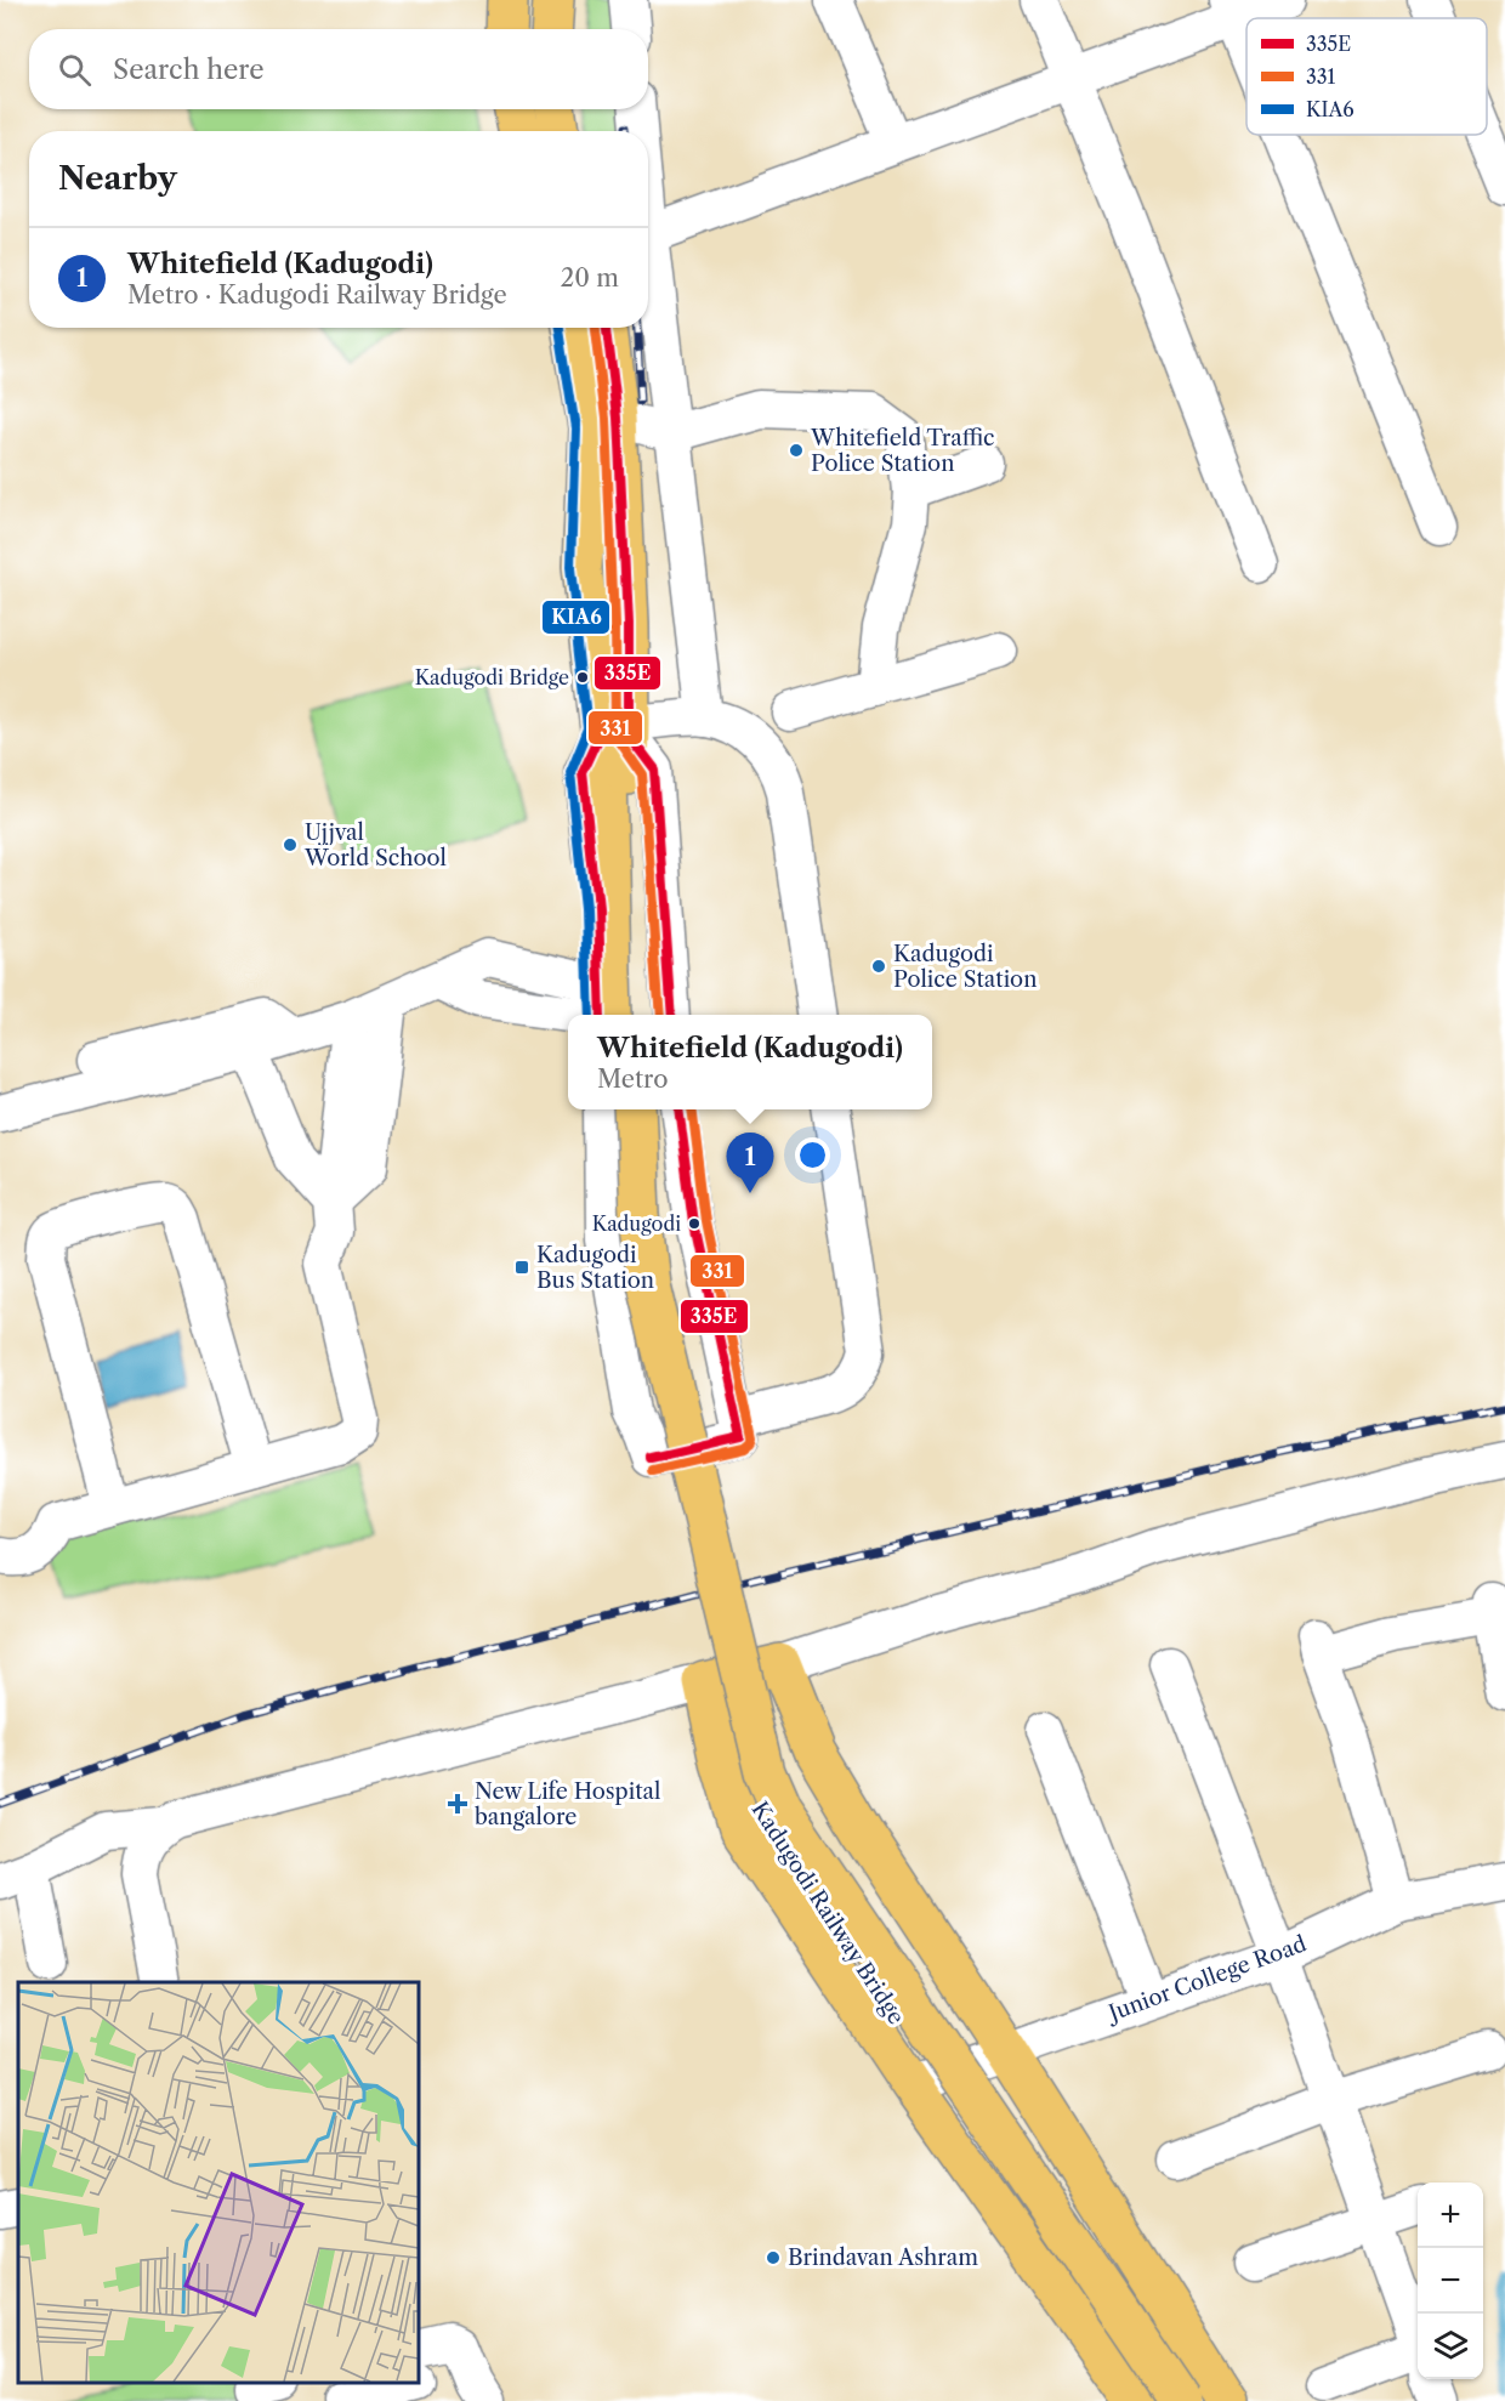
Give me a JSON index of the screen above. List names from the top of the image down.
{
  "streets": {
    "main road": ["Kadugodi Railway Bridge"],
    "street": ["Junior College Road"]
  },
  "places": {
    "other": [
      "Whitefield Traffic Police Station",
      "Kadugodi Bridge",
      "Ujjval World School",
      "Kadugodi Police Station",
      "Kadugodi",
      "Brindavan Ashram"
    ],
    "transit": ["Kadugodi Bus Station"],
    "health": ["New Life Hospital bangalore"]
  },
  "lines": ["transit line 335E", "transit line 331", "transit line KIA6"],
  "legend": ["335E", "331", "KIA6"],
  "page": {
    "search": "Search here",
    "heading": "Nearby",
    "list": [
      {
        "mark": "1",
        "name": "Whitefield (Kadugodi)",
        "note": "Metro · Kadugodi Railway Bridge",
        "value": "20 m"
      }
    ],
    "popup": ["Whitefield (Kadugodi)", "Metro"],
    "pins": "1",
    "map_buttons": ["+", "−"]
  }
}
